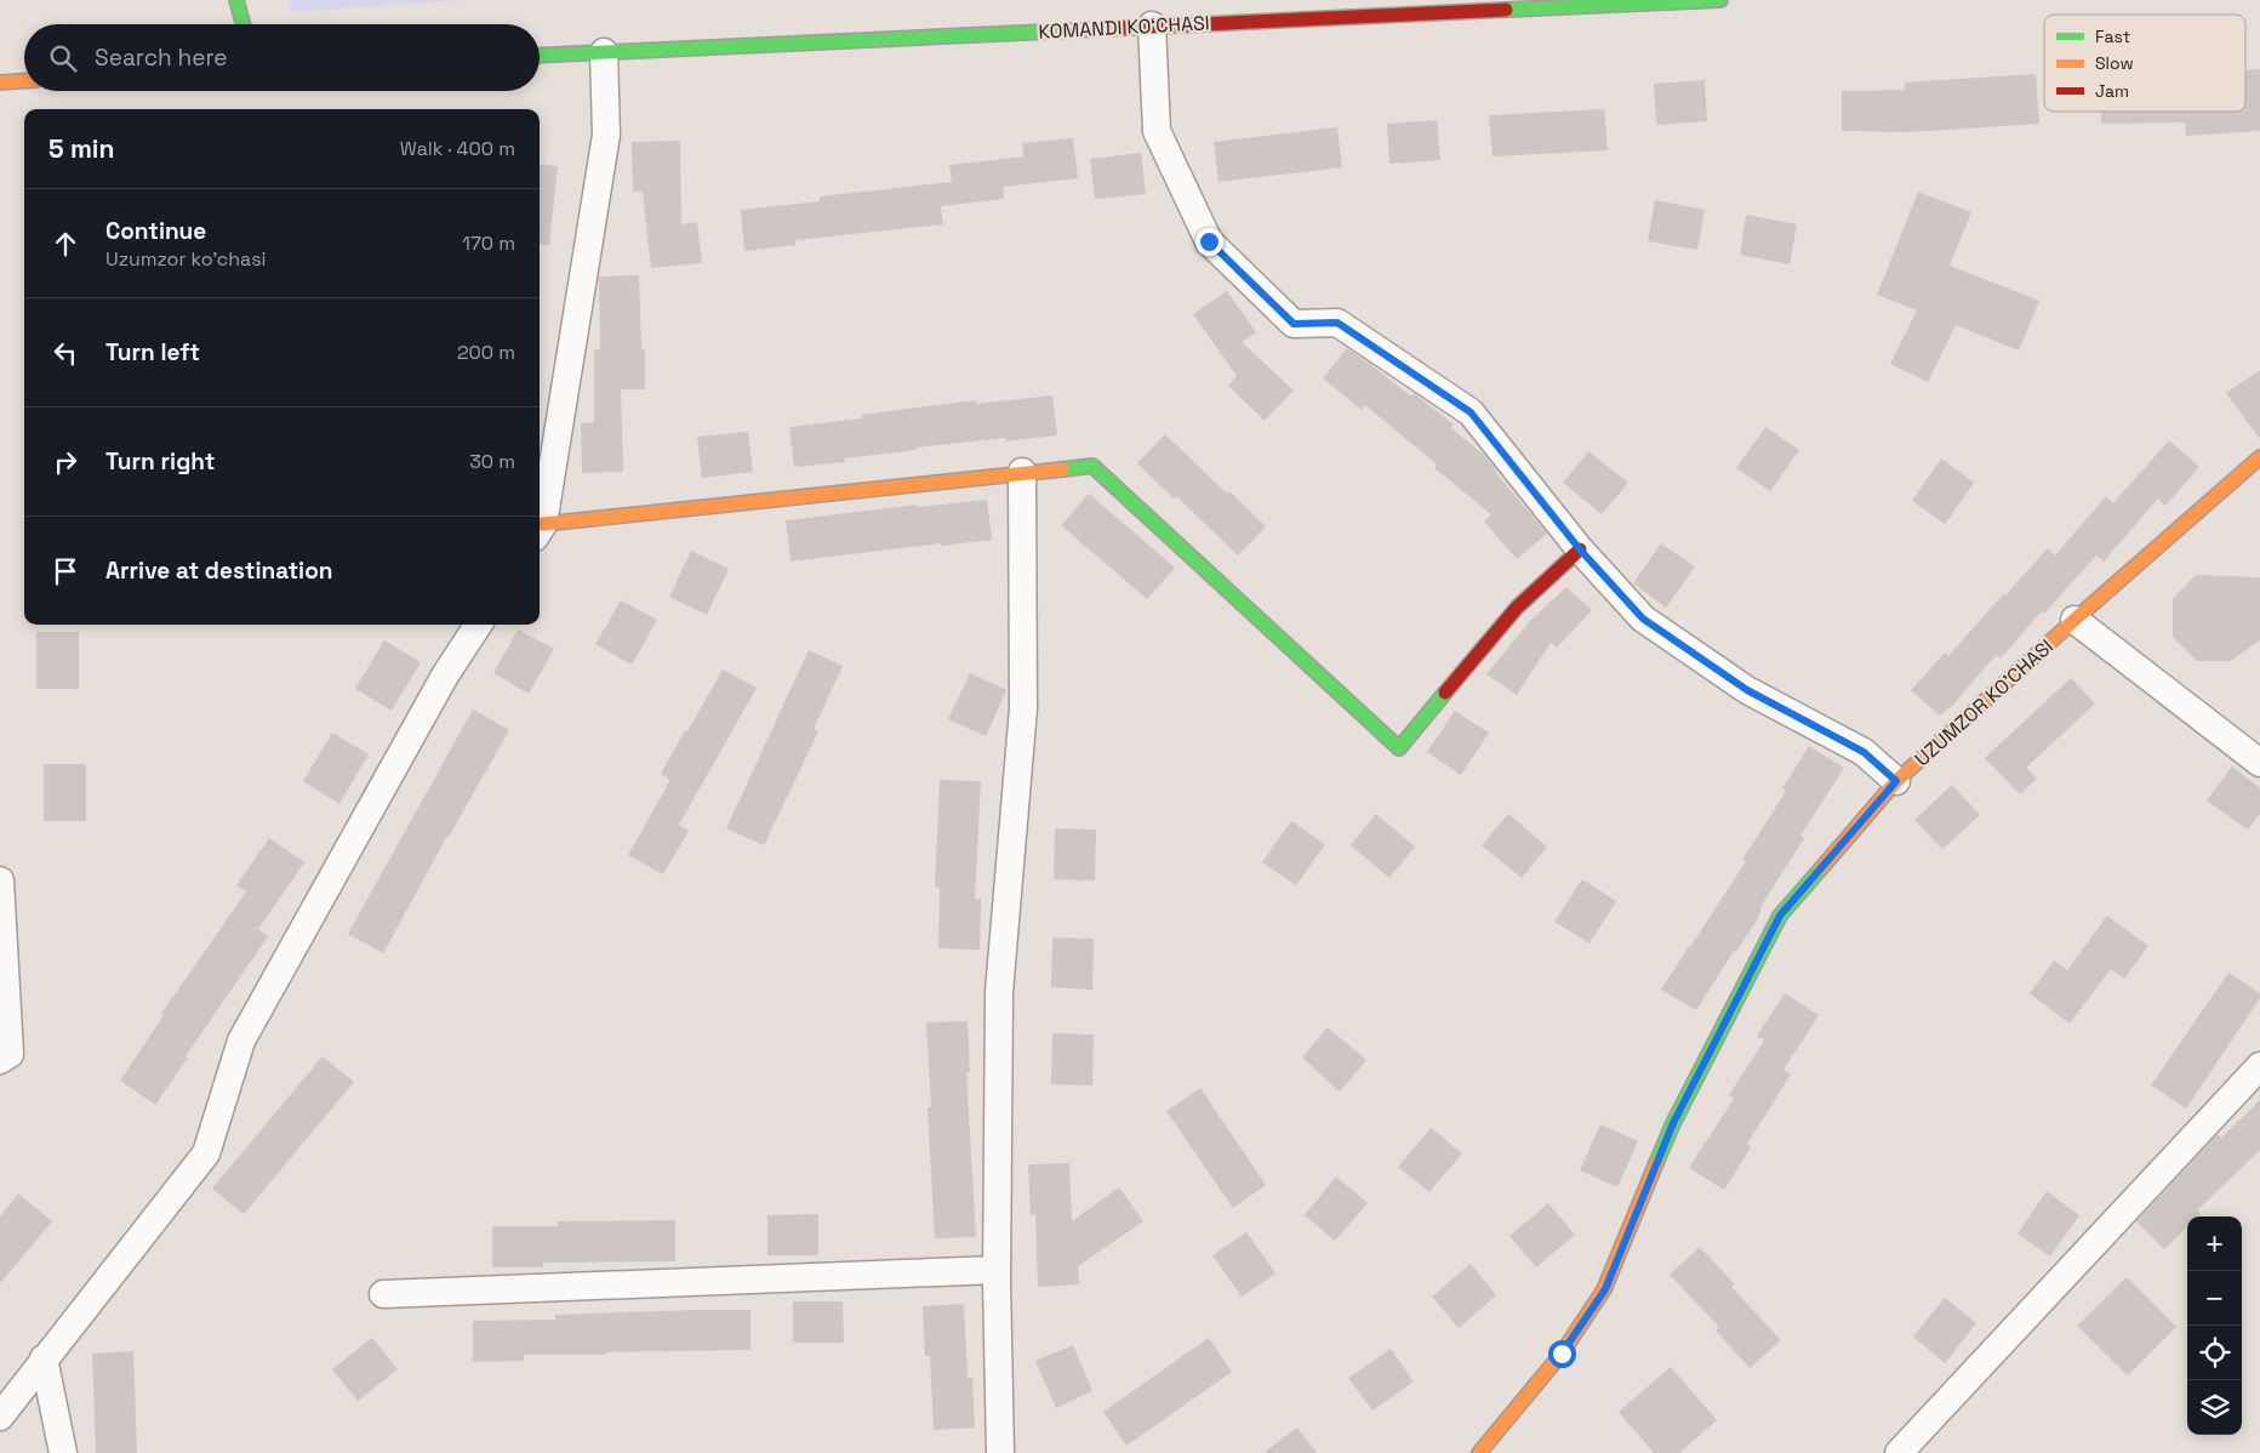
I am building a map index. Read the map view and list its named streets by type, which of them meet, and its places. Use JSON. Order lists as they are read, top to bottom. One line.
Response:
{"streets":{"street":["KOMANDI KO‘CHASI","UZUMZOR KO'CHASI"]},"legend":["Fast","Slow","Jam"],"page":{"search":"Search here","heading":["5 min","Walk · 400 m"],"list":[["Continue","Uzumzor ko'chasi","170 m"],["Turn left","200 m"],["Turn right","30 m"],"Arrive at destination"],"map_buttons":["+","−"]}}
